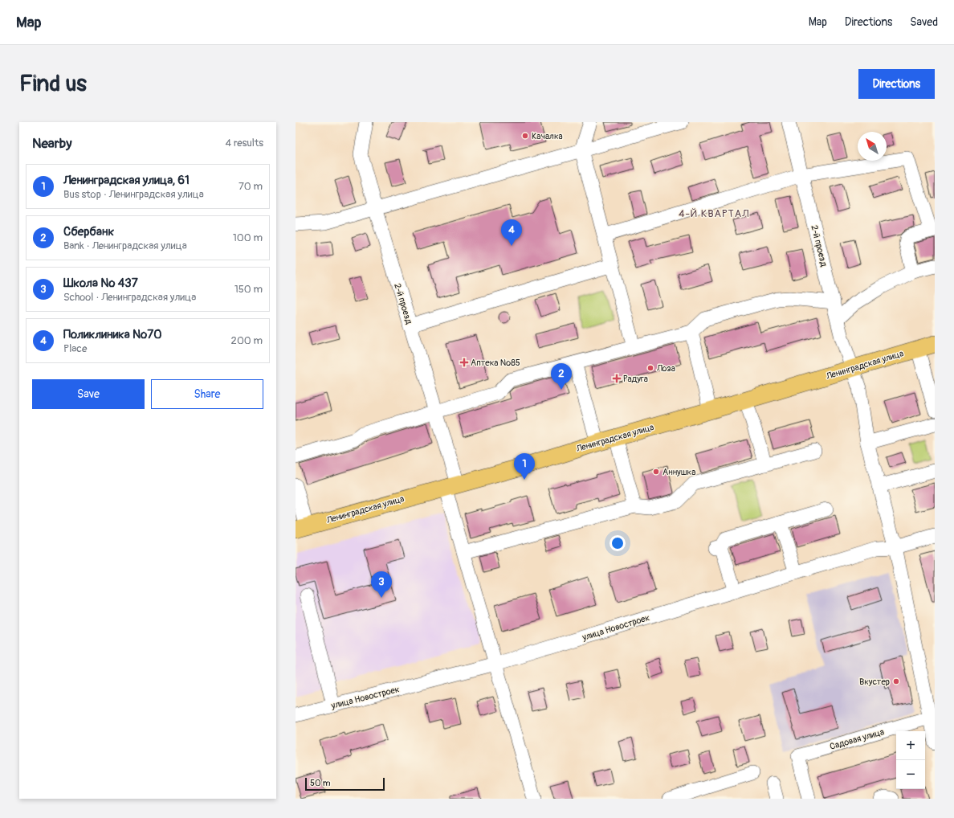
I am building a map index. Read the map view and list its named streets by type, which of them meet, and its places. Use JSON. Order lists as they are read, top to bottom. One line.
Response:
{"streets":{"main road":["Ленинградская улица"],"street":["2-й проезд","улица Новостроек","Садовая улица"]},"crossings":[["2-й проезд","Ленинградская улица"],["2-й проезд","улица Новостроек"],["2-й проезд","Садовая улица"]],"districts":["4-Й КВАРТАЛ"],"places":{"other":["Качалка","Лоза","Аннушка","Вкустер"],"health":["Аптека №85","Радуга"]},"scale_bar":"50 m","north":"top left","page":{"header":"Map","nav":["Map","Directions","Saved"],"buttons":["Directions",["Save","Share"]],"title":"Find us","heading":["Nearby","4 results"],"list":[{"mark":"1","name":"Ленинградская улица, 61","note":"Bus stop · Ленинградская улица","value":"70 m"},{"mark":"2","name":"Сбербанк","note":"Bank · Ленинградская улица","value":"100 m"},{"mark":"3","name":"Школа № 437","note":"School · Ленинградская улица","value":"150 m"},{"mark":"4","name":"Поликлиника №70","note":"Place","value":"200 m"}],"pins":["4","2","1","3"],"map_buttons":["+","−"],"scale":"50 m"}}
